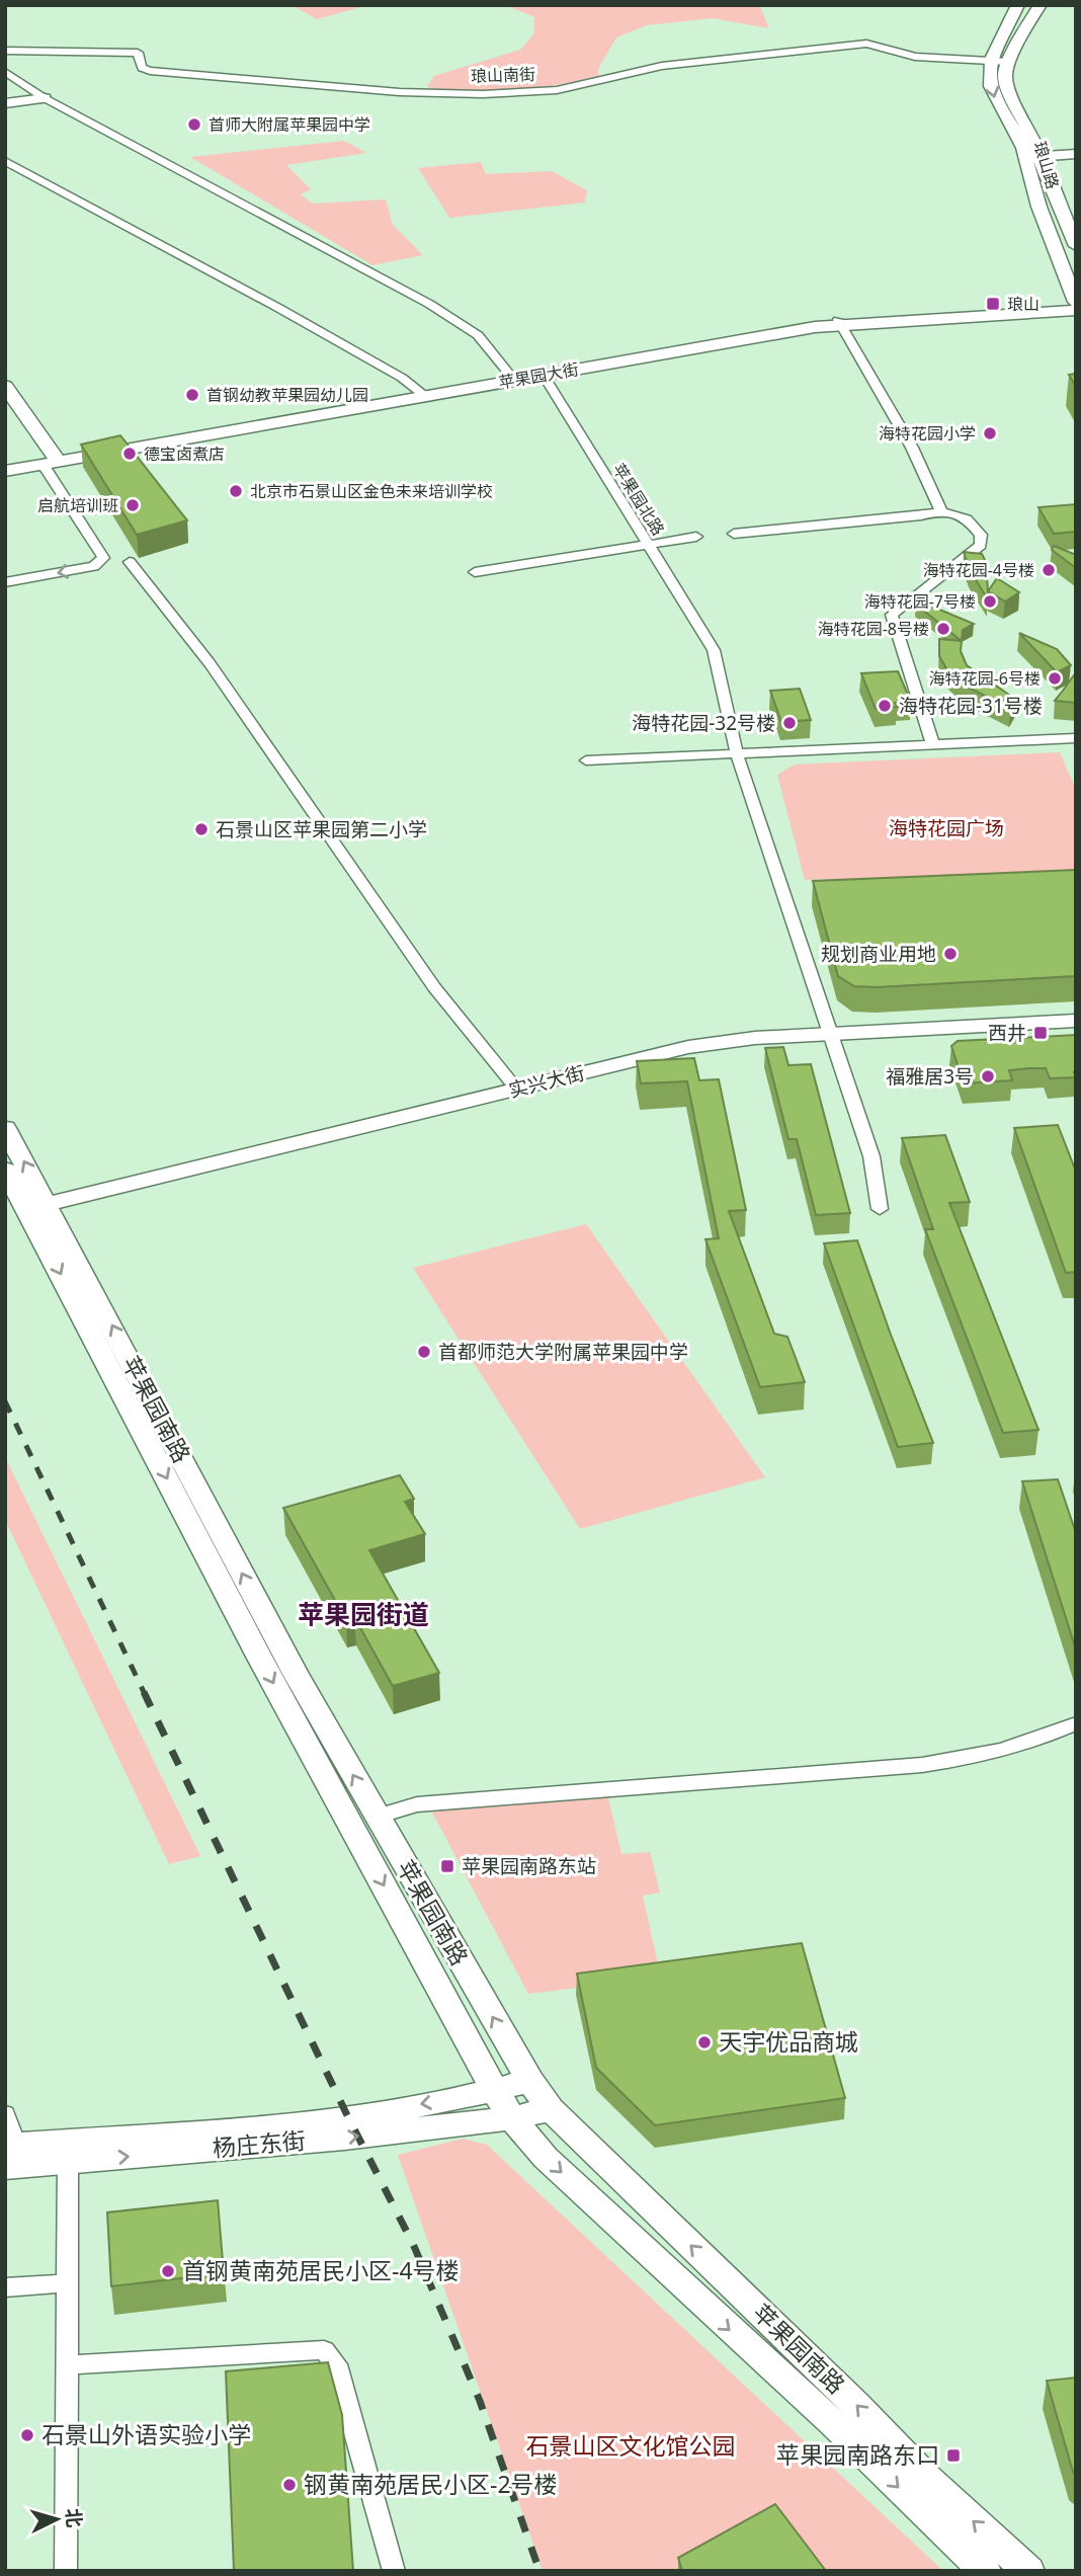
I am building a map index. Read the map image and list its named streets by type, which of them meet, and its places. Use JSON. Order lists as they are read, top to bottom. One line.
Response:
{"streets":{"main road":["琅山路","苹果园大街","实兴大街","苹果园南路","杨庄东街"],"street":["琅山南街","苹果园北路"]},"crossings":[["琅山南街","琅山路"],["琅山路","苹果园大街"],["苹果园大街","苹果园北路"],["苹果园北路","实兴大街"],["实兴大街","苹果园南路"],["苹果园南路","杨庄东街"]],"districts":["苹果园街道"],"parks":["海特花园广场","石景山区文化馆公园"],"places":{"other":["首师大附属苹果园中学","首钢幼教苹果园幼儿园","海特花园小学","德宝卤煮店","北京市石景山区金色未来培训学校","启航培训班","海特花园-4号楼","海特花园-7号楼","海特花园-8号楼","海特花园-6号楼","海特花园-31号楼","海特花园-32号楼","石景山区苹果园第二小学","规划商业用地","福雅居3号","首都师范大学附属苹果园中学","天宇优品商城","首钢黄南苑居民小区-4号楼","石景山外语实验小学","钢黄南苑居民小区-2号楼"],"transit":["琅山","西井","苹果园南路东站","苹果园南路东口"]},"north":"right"}
